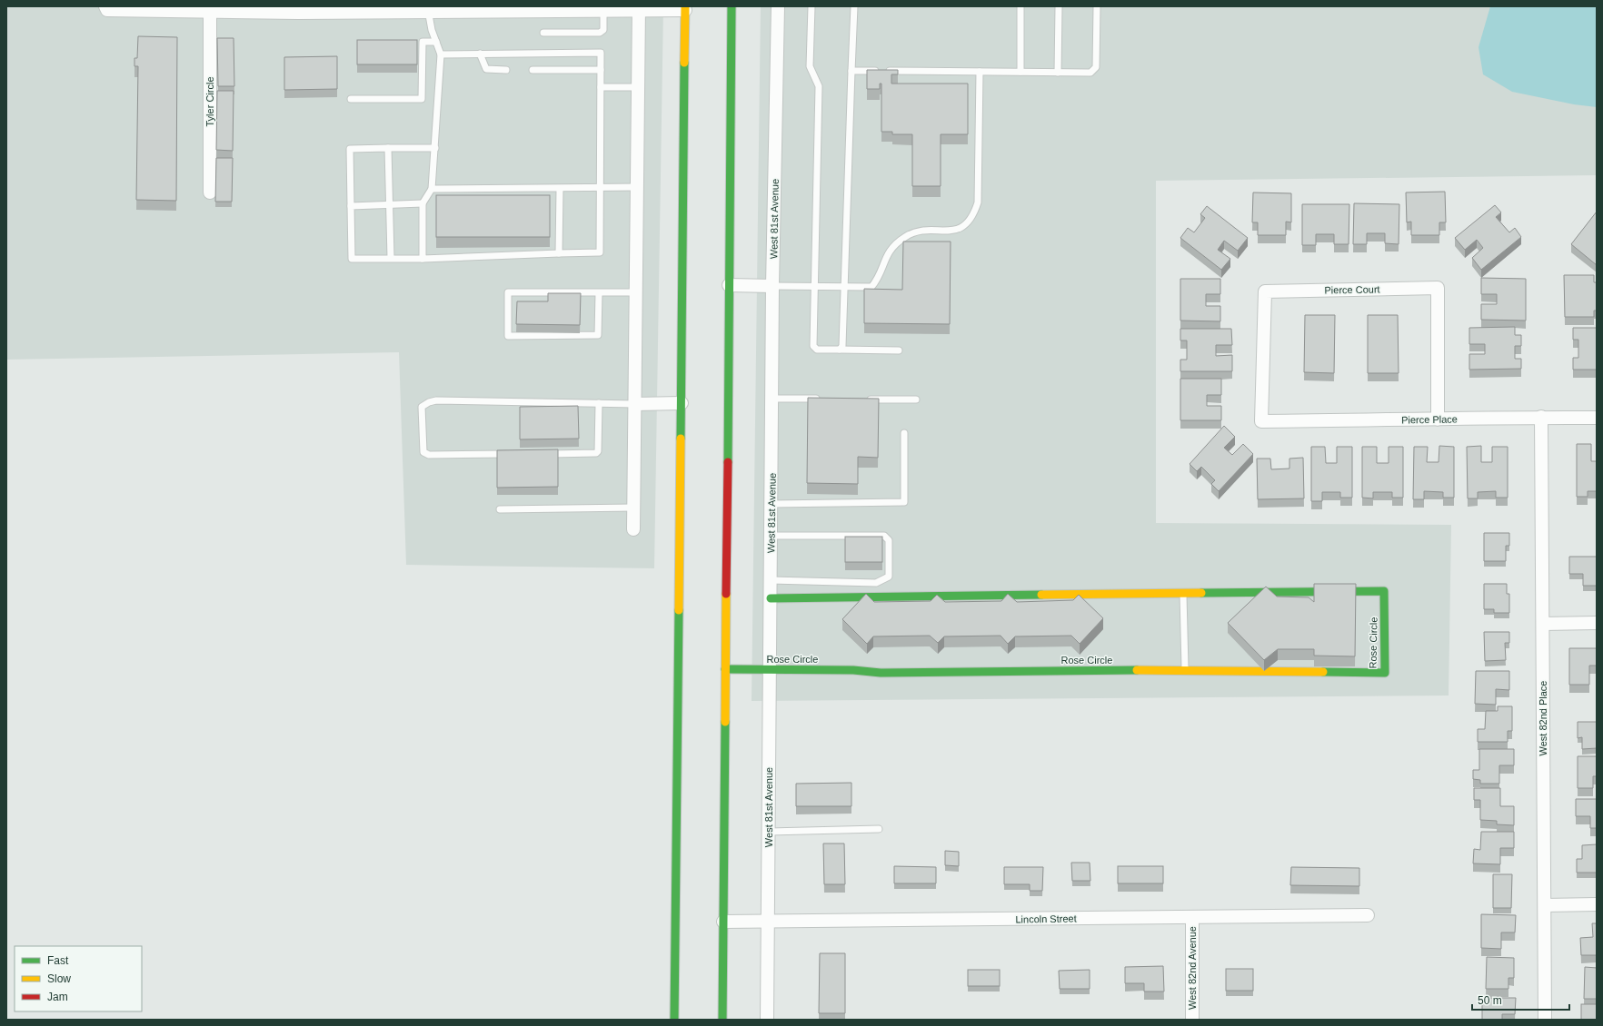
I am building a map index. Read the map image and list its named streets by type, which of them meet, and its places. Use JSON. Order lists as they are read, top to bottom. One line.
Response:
{"streets":{"main road":["Rose Circle"],"street":["Tyler Circle","West 81st Avenue","Pierce Court","Pierce Place","West 82nd Place","Lincoln Street","West 82nd Avenue"]},"crossings":[["West 81st Avenue","Rose Circle"],["West 81st Avenue","Lincoln Street"],["Pierce Court","Pierce Place"],["Pierce Place","West 82nd Place"],["Lincoln Street","West 82nd Avenue"]],"legend":["Fast","Slow","Jam"],"scale_bar":"50 m"}
